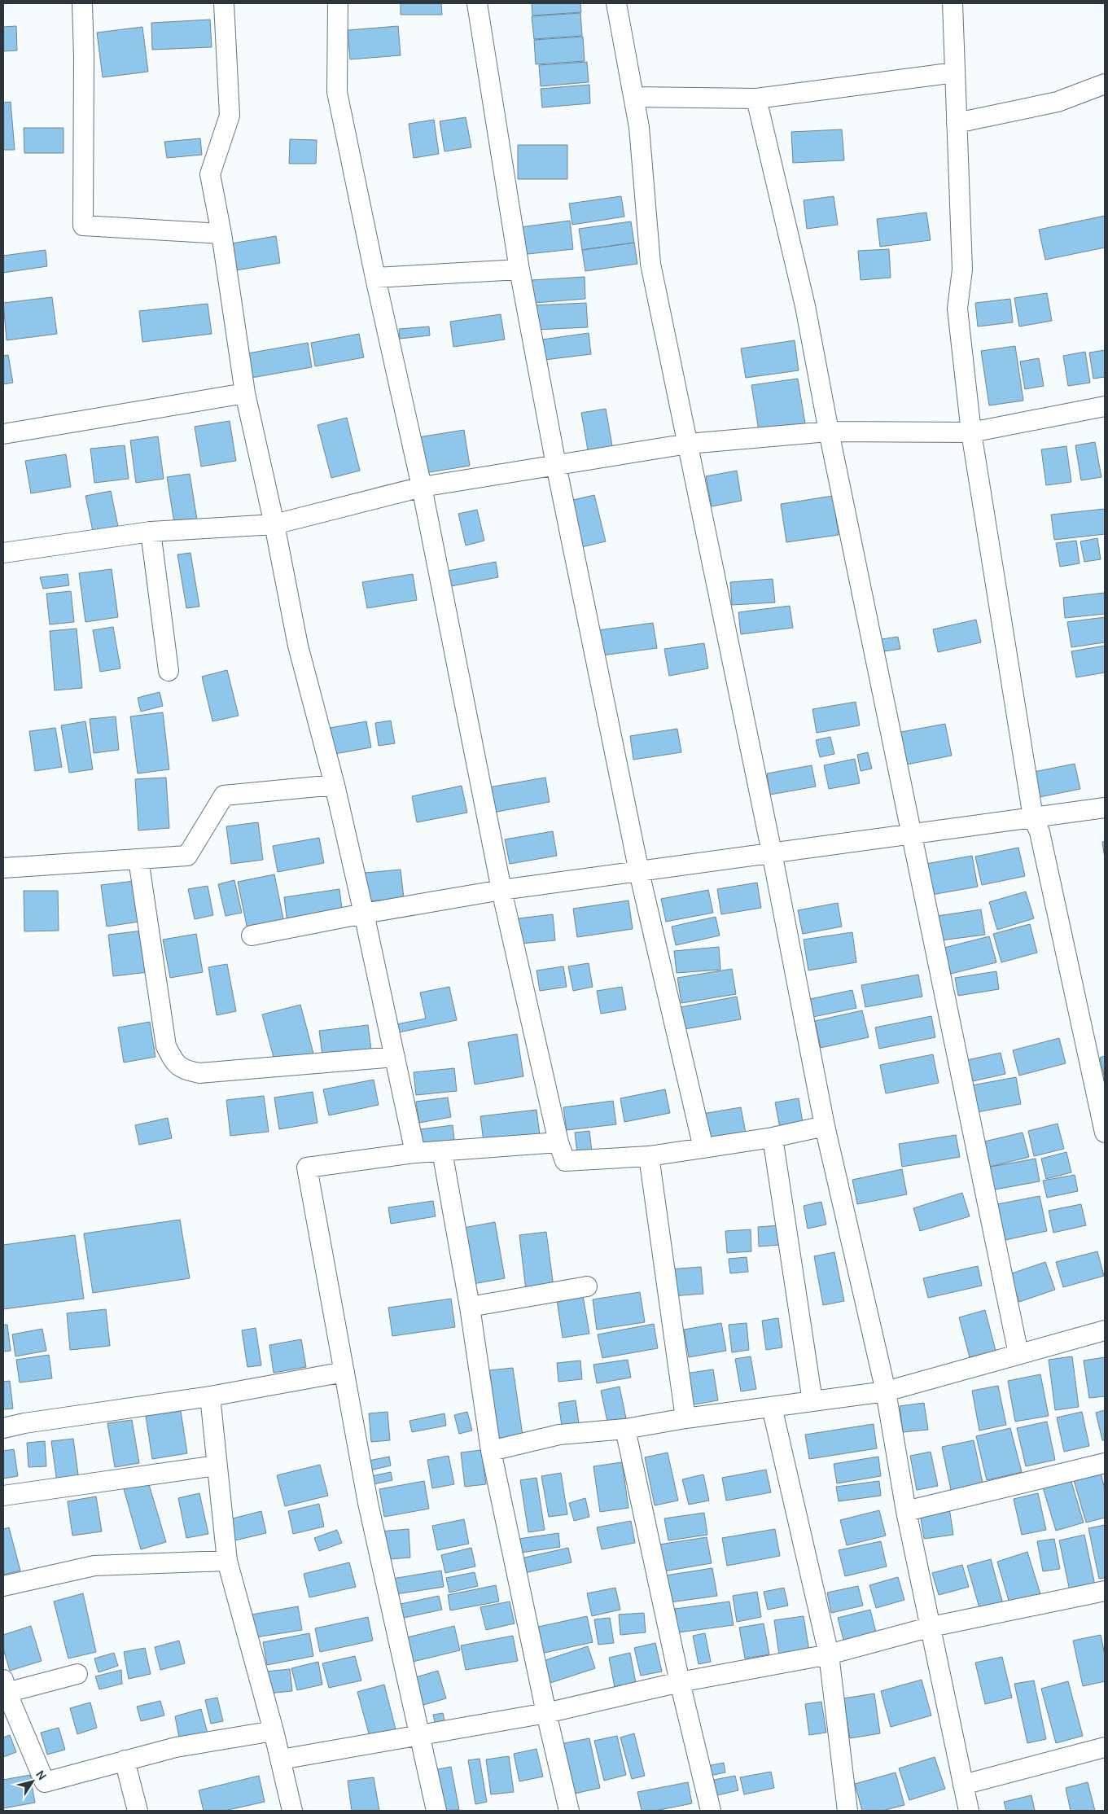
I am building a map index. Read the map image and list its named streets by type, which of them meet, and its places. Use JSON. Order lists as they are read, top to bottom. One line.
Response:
{"north":"top right"}
